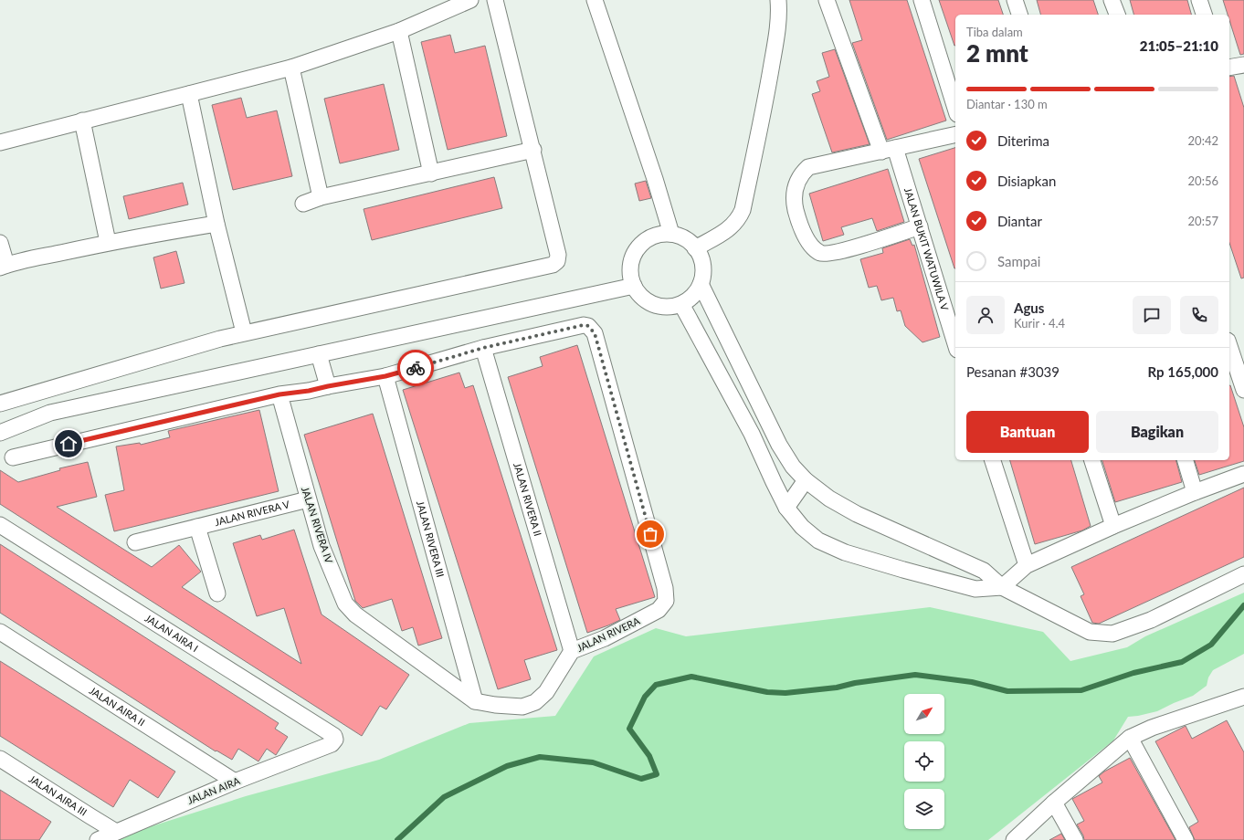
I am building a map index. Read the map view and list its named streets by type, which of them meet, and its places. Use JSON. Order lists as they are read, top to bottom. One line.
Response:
{"streets":{"street":["JALAN BUKIT WATUWILA V","JALAN RIVERA II","JALAN RIVERA V","JALAN RIVERA IV","JALAN RIVERA III","JALAN AIRA I","JALAN RIVERA","JALAN AIRA II","JALAN AIRA","JALAN AIRA III"]},"crossings":[["JALAN RIVERA II","JALAN RIVERA"],["JALAN RIVERA V","JALAN RIVERA IV"],["JALAN RIVERA IV","JALAN RIVERA III"],["JALAN RIVERA IV","JALAN RIVERA"],["JALAN RIVERA III","JALAN RIVERA"],["JALAN AIRA I","JALAN AIRA"],["JALAN AIRA II","JALAN AIRA"],["JALAN AIRA","JALAN AIRA III"]],"north":"top right","page":{"heading":["2 mnt","Tiba dalam","21:05–21:10"],"panel":["Agus","Kurir · 4.4","Pesanan #3039","Rp 165,000"],"bar":"Diantar · 130 m","list":[["Diterima","20:42"],["Disiapkan","20:56"],["Diantar","20:57"],"Sampai"],"buttons":["Bantuan","Bagikan"]}}
